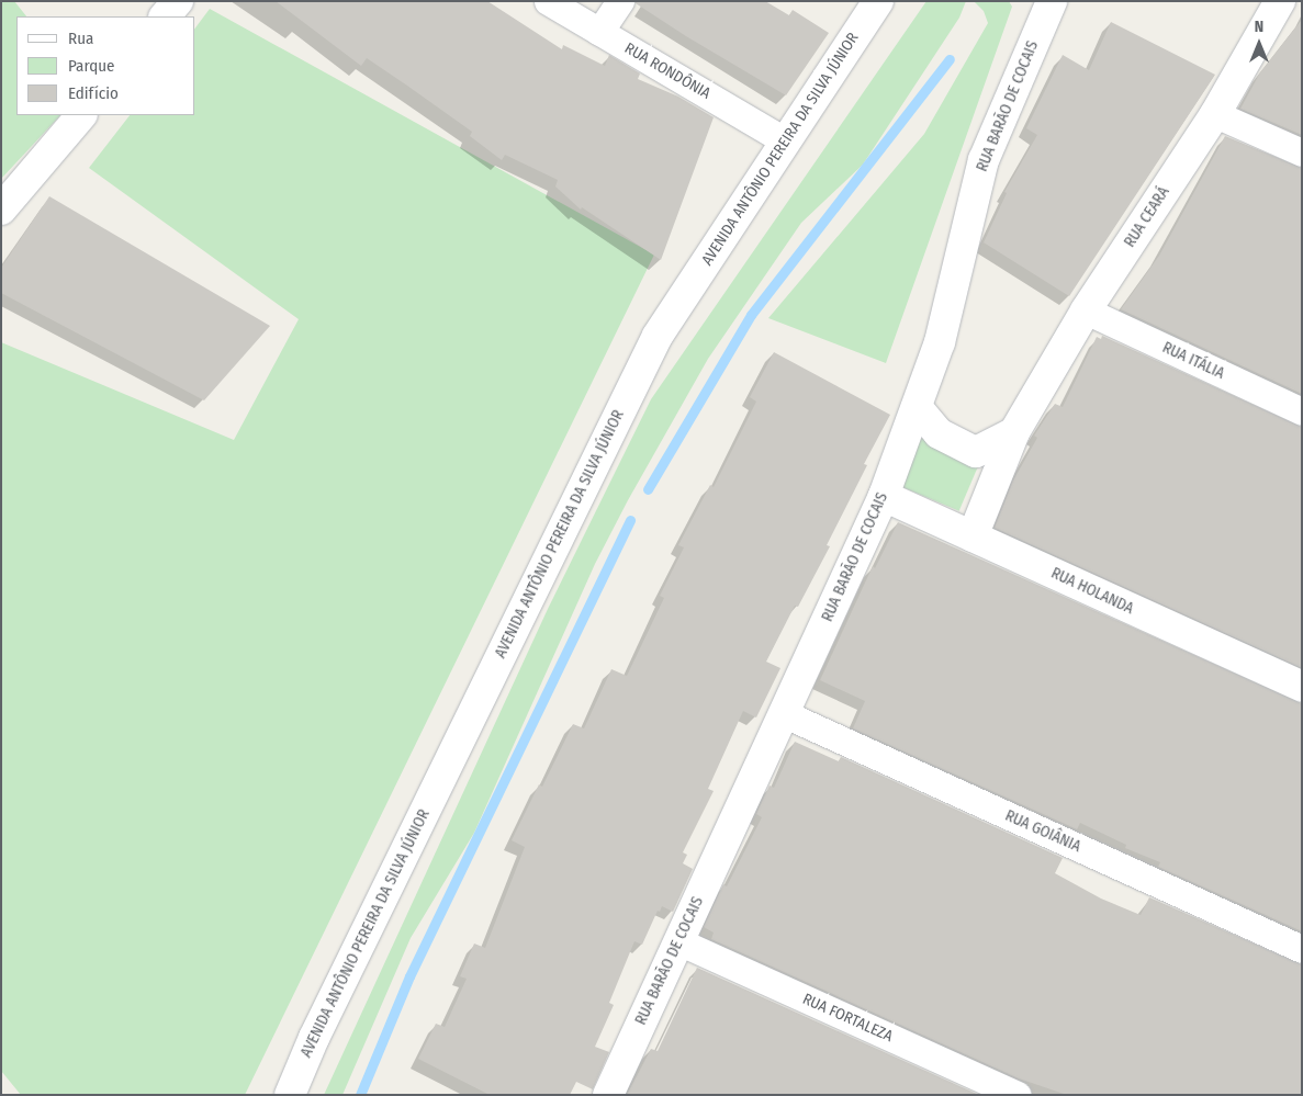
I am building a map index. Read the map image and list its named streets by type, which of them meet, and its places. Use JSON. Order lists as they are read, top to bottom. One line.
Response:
{"streets":{"street":["RUA RONDÔNIA","RUA BARÃO DE COCAIS","AVENIDA ANTÔNIO PEREIRA DA SILVA JÚNIOR","RUA CEARÁ","RUA ITÁLIA","RUA HOLANDA","RUA GOIÂNIA","RUA FORTALEZA"]},"crossings":[["RUA RONDÔNIA","AVENIDA ANTÔNIO PEREIRA DA SILVA JÚNIOR"],["RUA BARÃO DE COCAIS","RUA HOLANDA"],["RUA BARÃO DE COCAIS","RUA GOIÂNIA"],["RUA BARÃO DE COCAIS","RUA FORTALEZA"],["RUA CEARÁ","RUA ITÁLIA"],["RUA CEARÁ","RUA HOLANDA"]],"legend":["Rua","Parque","Edifício"],"north":"top"}
